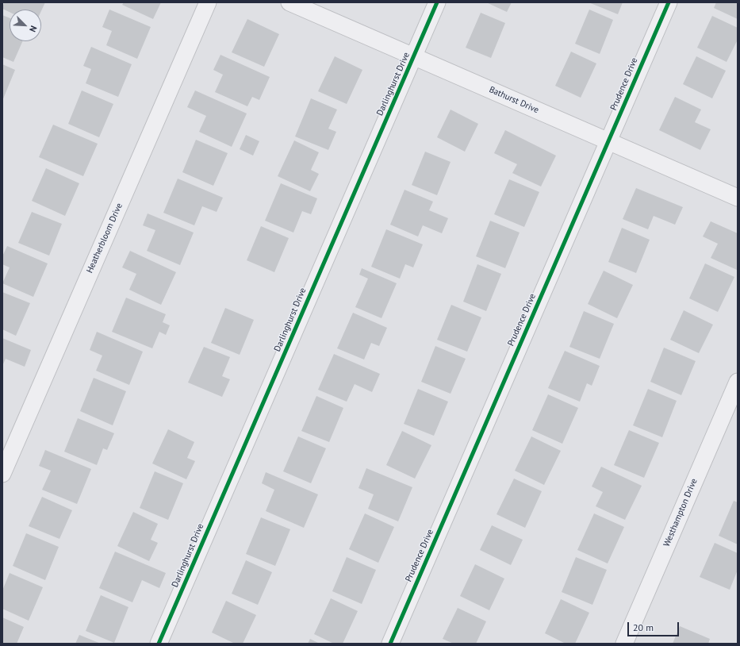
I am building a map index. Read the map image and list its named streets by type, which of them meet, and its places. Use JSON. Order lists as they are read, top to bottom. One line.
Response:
{"streets":{"street":["Darlinghurst Drive","Prudence Drive","Bathurst Drive","Heatherbloom Drive","Westhampton Drive"]},"crossings":[["Darlinghurst Drive","Bathurst Drive"],["Prudence Drive","Bathurst Drive"]],"scale_bar":"20 m","north":"bottom right"}
